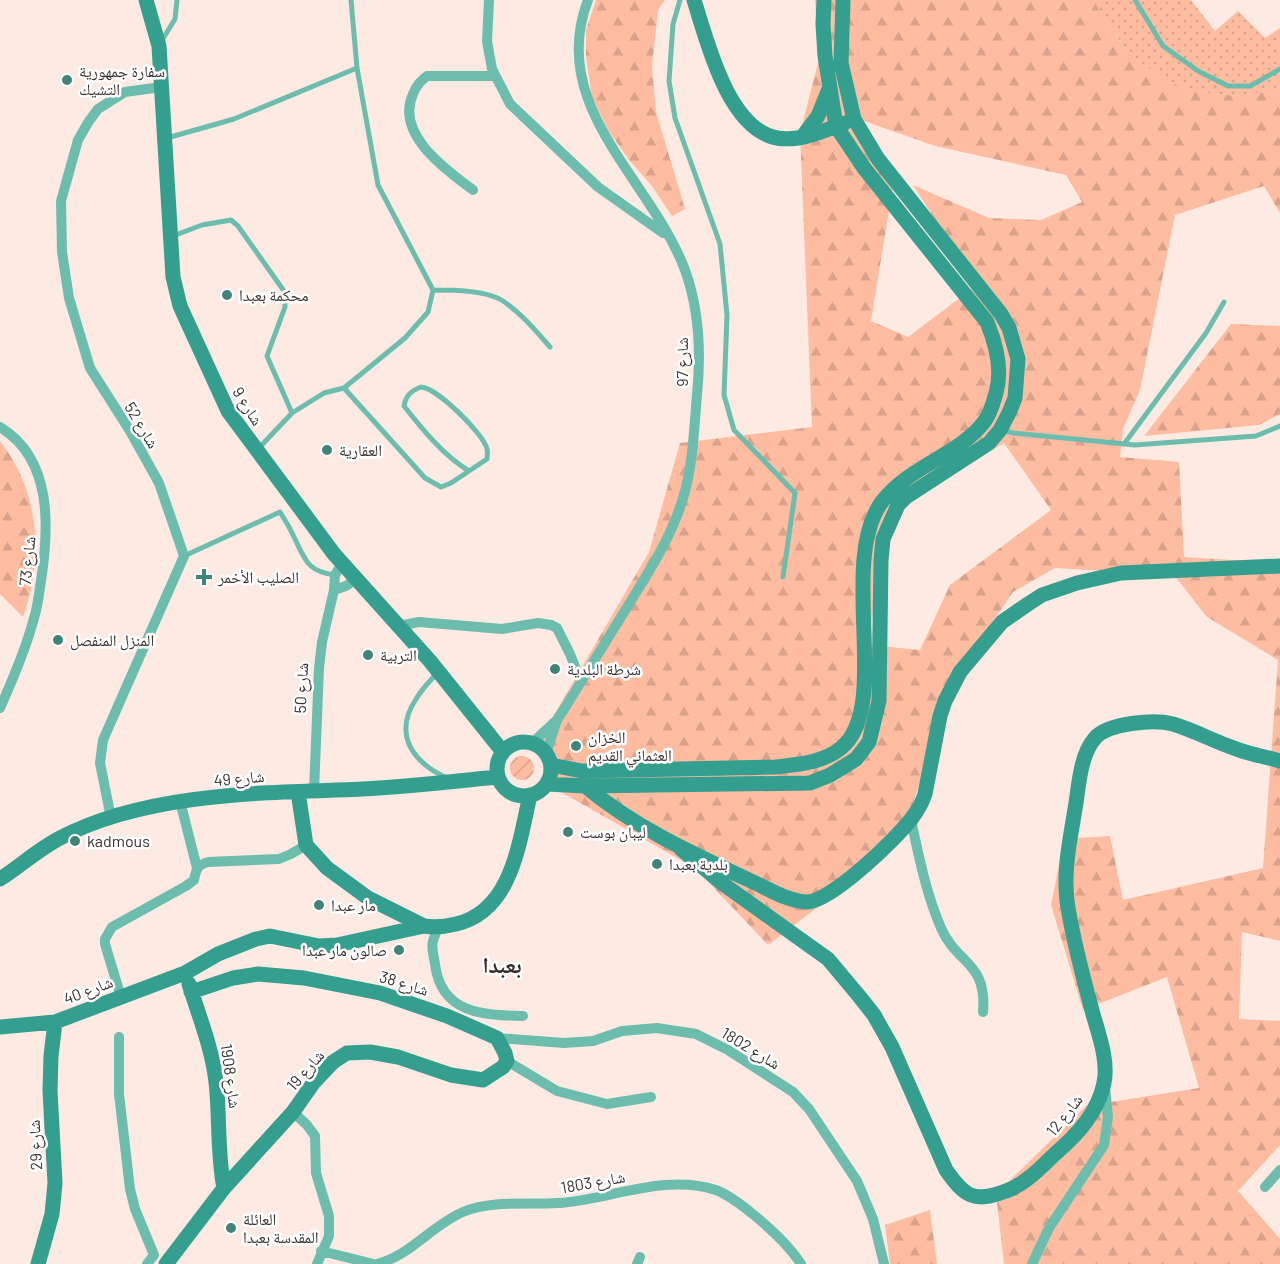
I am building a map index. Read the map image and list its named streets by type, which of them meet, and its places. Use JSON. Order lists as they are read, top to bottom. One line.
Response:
{"streets":{"main road":["شارع 9","شارع 49","شارع 38","شارع 40","شارع 19","شارع 1908","شارع 12","شارع 29"],"street":["شارع 97","شارع 52","شارع 73","شارع 50","شارع 1802","شارع 1803"]},"crossings":[["شارع 97","شارع 9"],["شارع 97","شارع 49"],["شارع 97","شارع 40"],["شارع 9","شارع 52"],["شارع 9","شارع 50"],["شارع 9","شارع 49"],["شارع 9","شارع 40"],["شارع 50","شارع 49"],["شارع 49","شارع 40"],["شارع 38","شارع 1802"],["شارع 38","شارع 1908"],["شارع 40","شارع 1908"],["شارع 40","شارع 29"],["شارع 19","شارع 1908"]],"districts":["بعبدا"],"places":{"other":["سفارة جمهورية التشيك","محكمة بعبدا","العقارية","المنزل المنفصل","التربية","شرطة البلدية","الخزان العثماني القديم","ليبان بوست","kadmous","بلدية بعبدا","مار عبدا","صالون مار عبدا","العائلة المقدسة بعبدا"],"health":["الصليب الأخمر"]}}
